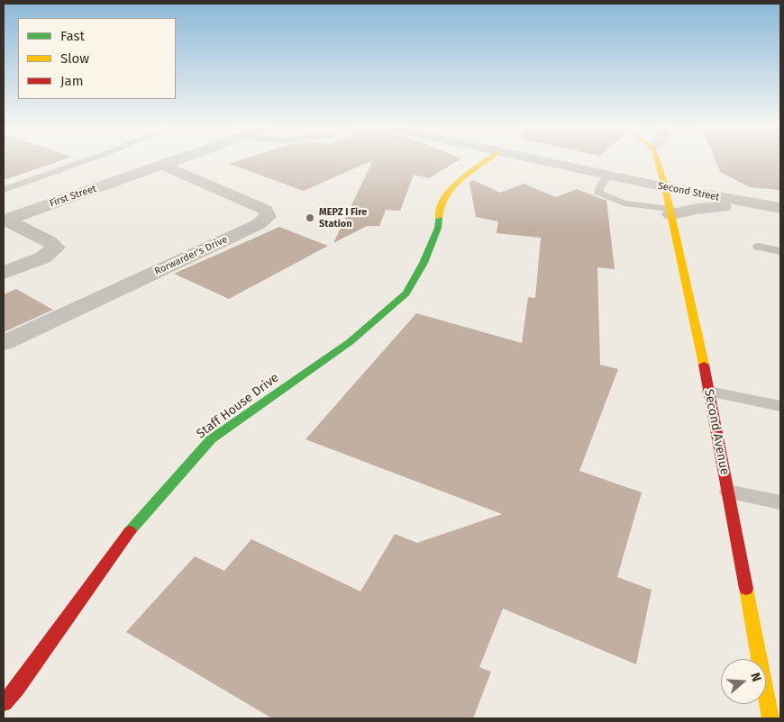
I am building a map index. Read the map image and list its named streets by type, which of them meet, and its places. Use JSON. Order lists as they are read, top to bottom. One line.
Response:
{"streets":{"street":["Second Street","First Street","Rorwarder's Drive","Staff House Drive","Second Avenue"]},"crossings":[["Second Street","Second Avenue"],["First Street","Rorwarder's Drive"]],"places":["MEPZ I Fire Station"],"legend":["Fast","Slow","Jam"],"north":"right"}
